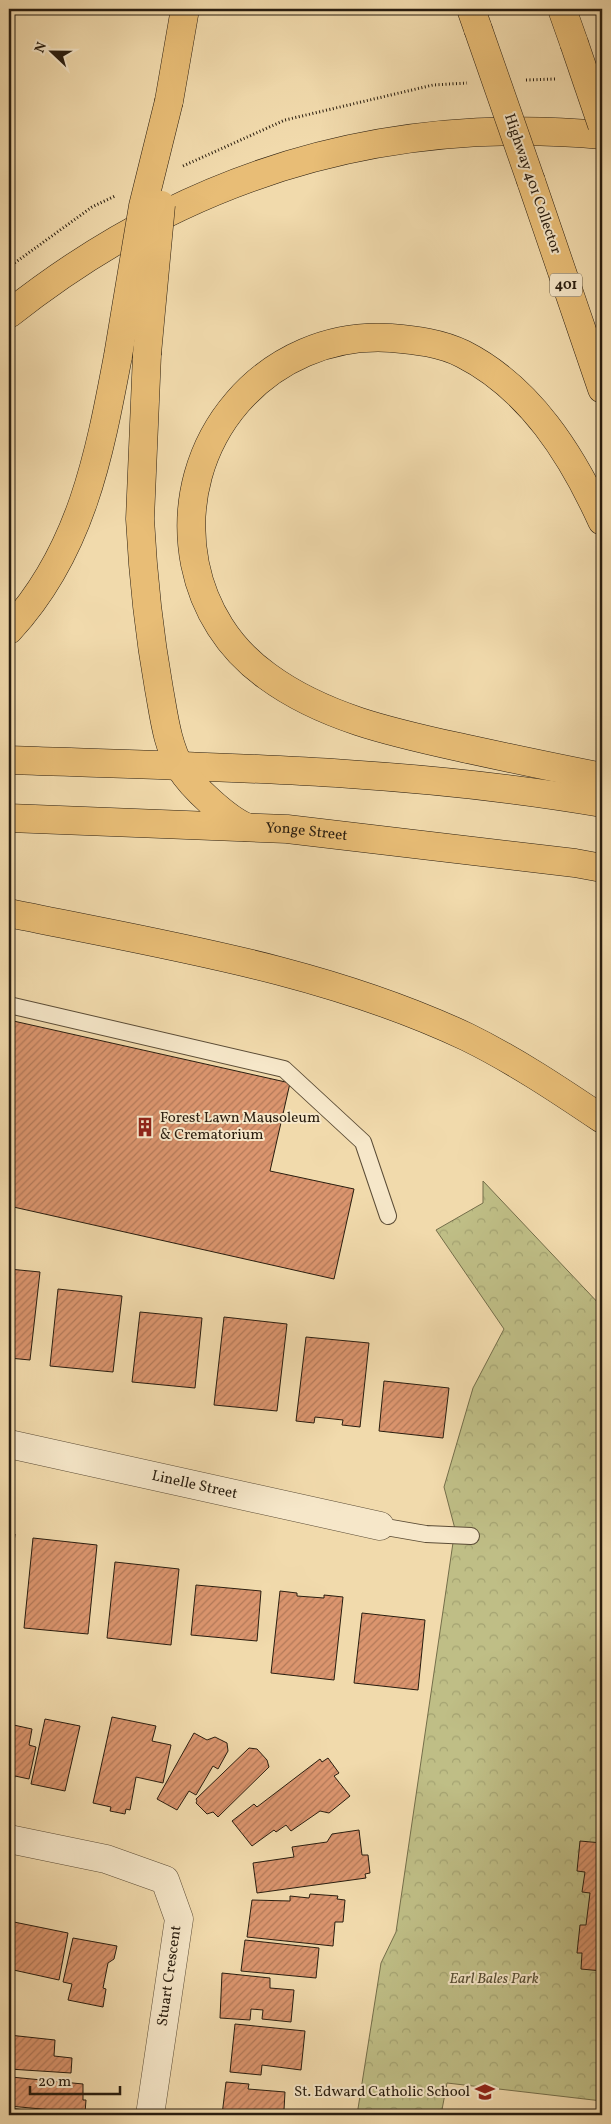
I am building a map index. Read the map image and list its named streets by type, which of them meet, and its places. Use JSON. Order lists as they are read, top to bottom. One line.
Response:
{"streets":{"main road":["Highway 401 Collector","401","Yonge Street"],"street":["Linelle Street","Stuart Crescent"]},"parks":["Earl Bales Park"],"places":{"building":["Forest Lawn Mausoleum & Crematorium"],"school or university":["St. Edward Catholic School"]},"scale_bar":"20 m","north":"left"}
